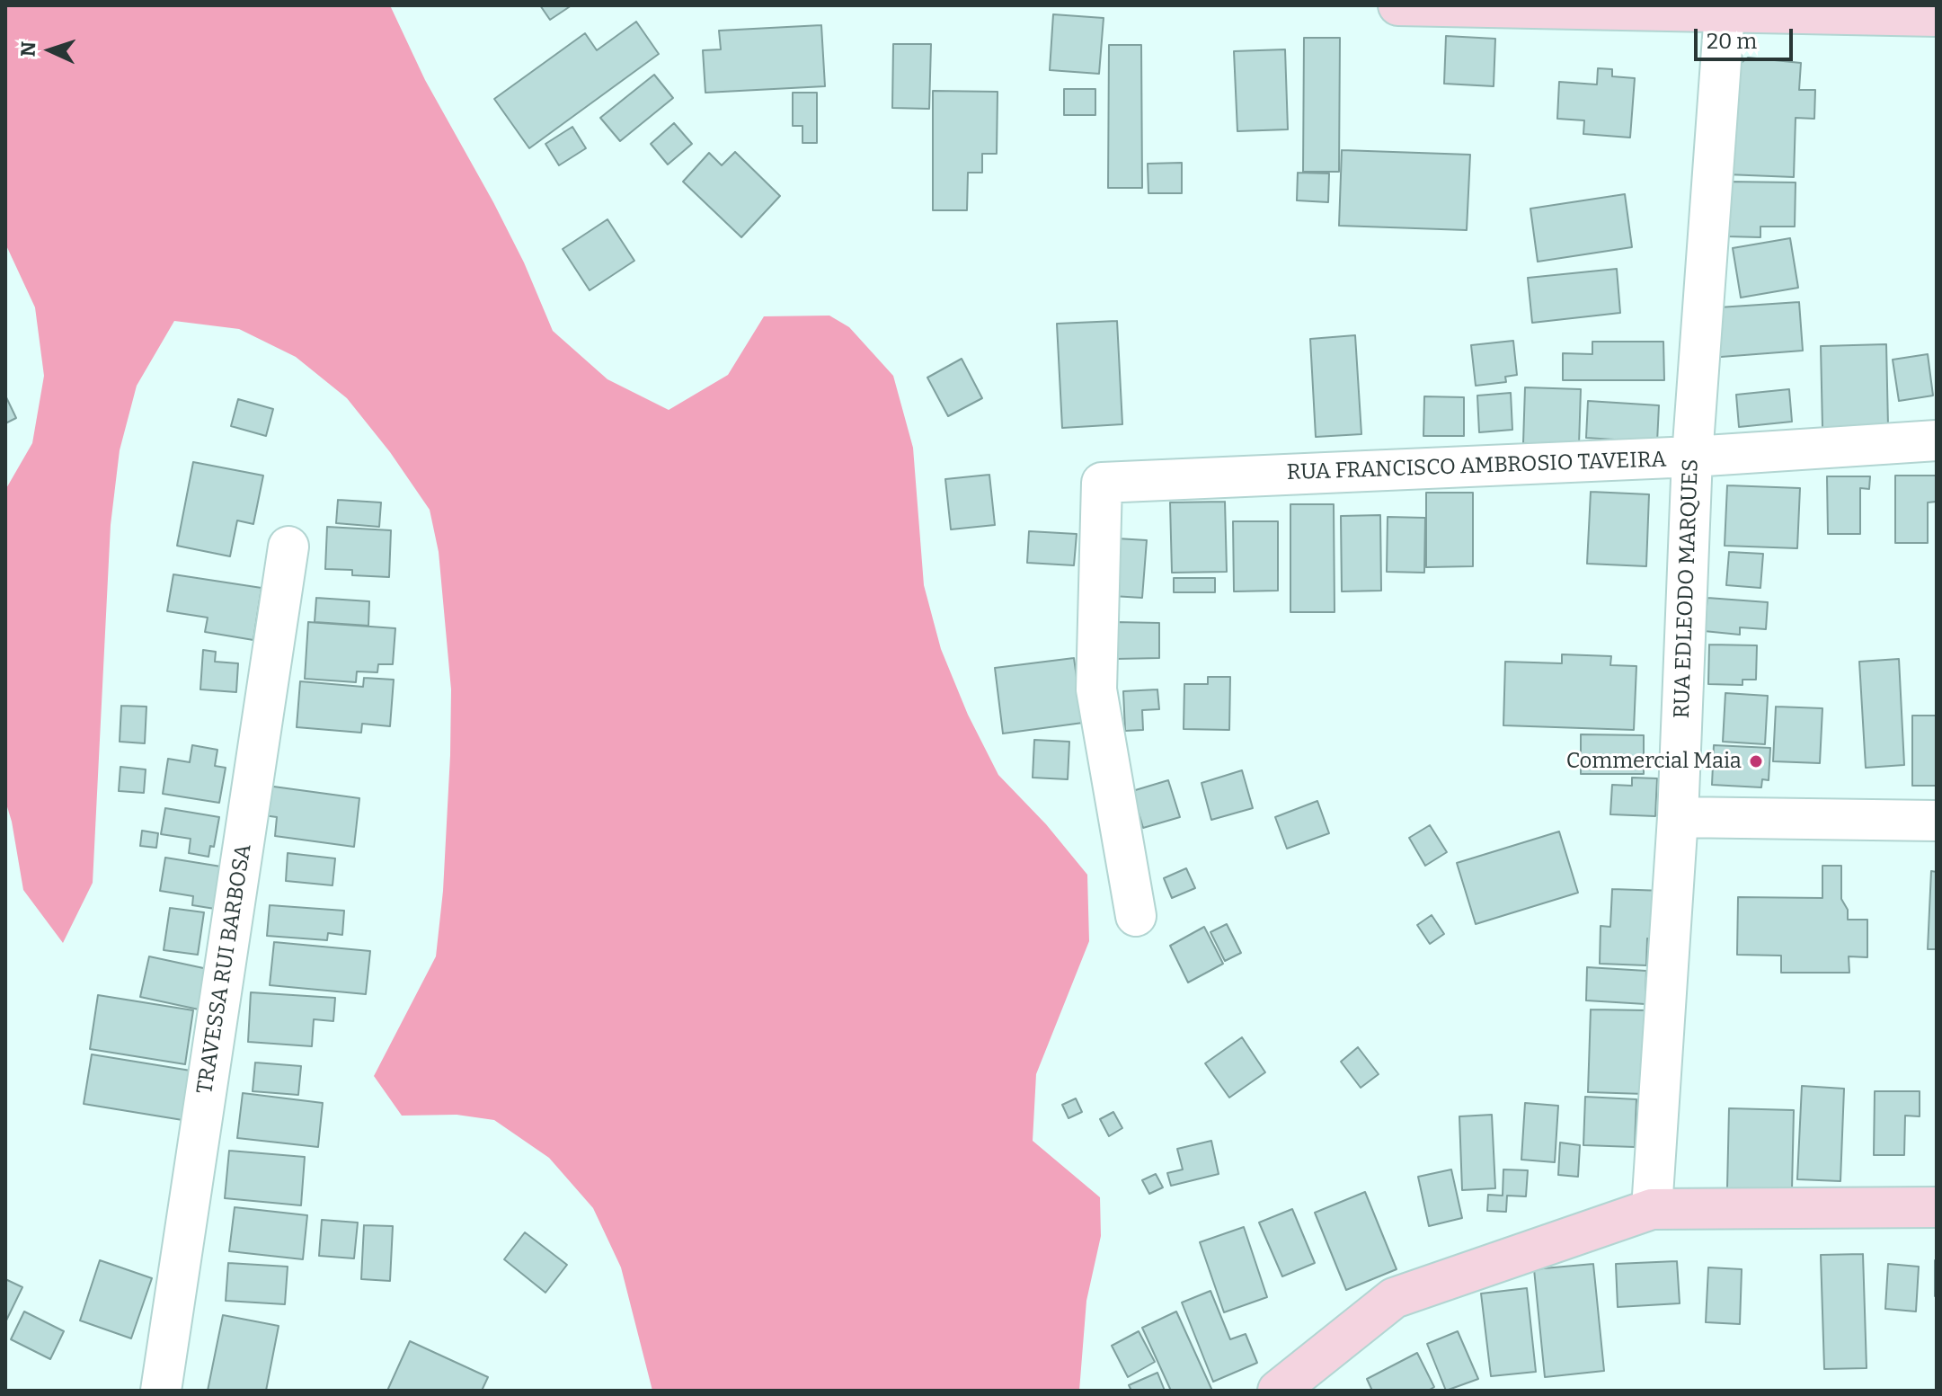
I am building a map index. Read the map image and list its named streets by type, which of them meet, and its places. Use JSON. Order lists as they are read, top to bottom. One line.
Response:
{"streets":{"street":["RUA FRANCISCO AMBROSIO TAVEIRA","RUA EDLEODO MARQUES","TRAVESSA RUI BARBOSA"]},"crossings":[["RUA FRANCISCO AMBROSIO TAVEIRA","RUA EDLEODO MARQUES"]],"places":["Commercial Maia"],"scale_bar":"20 m","north":"left"}
